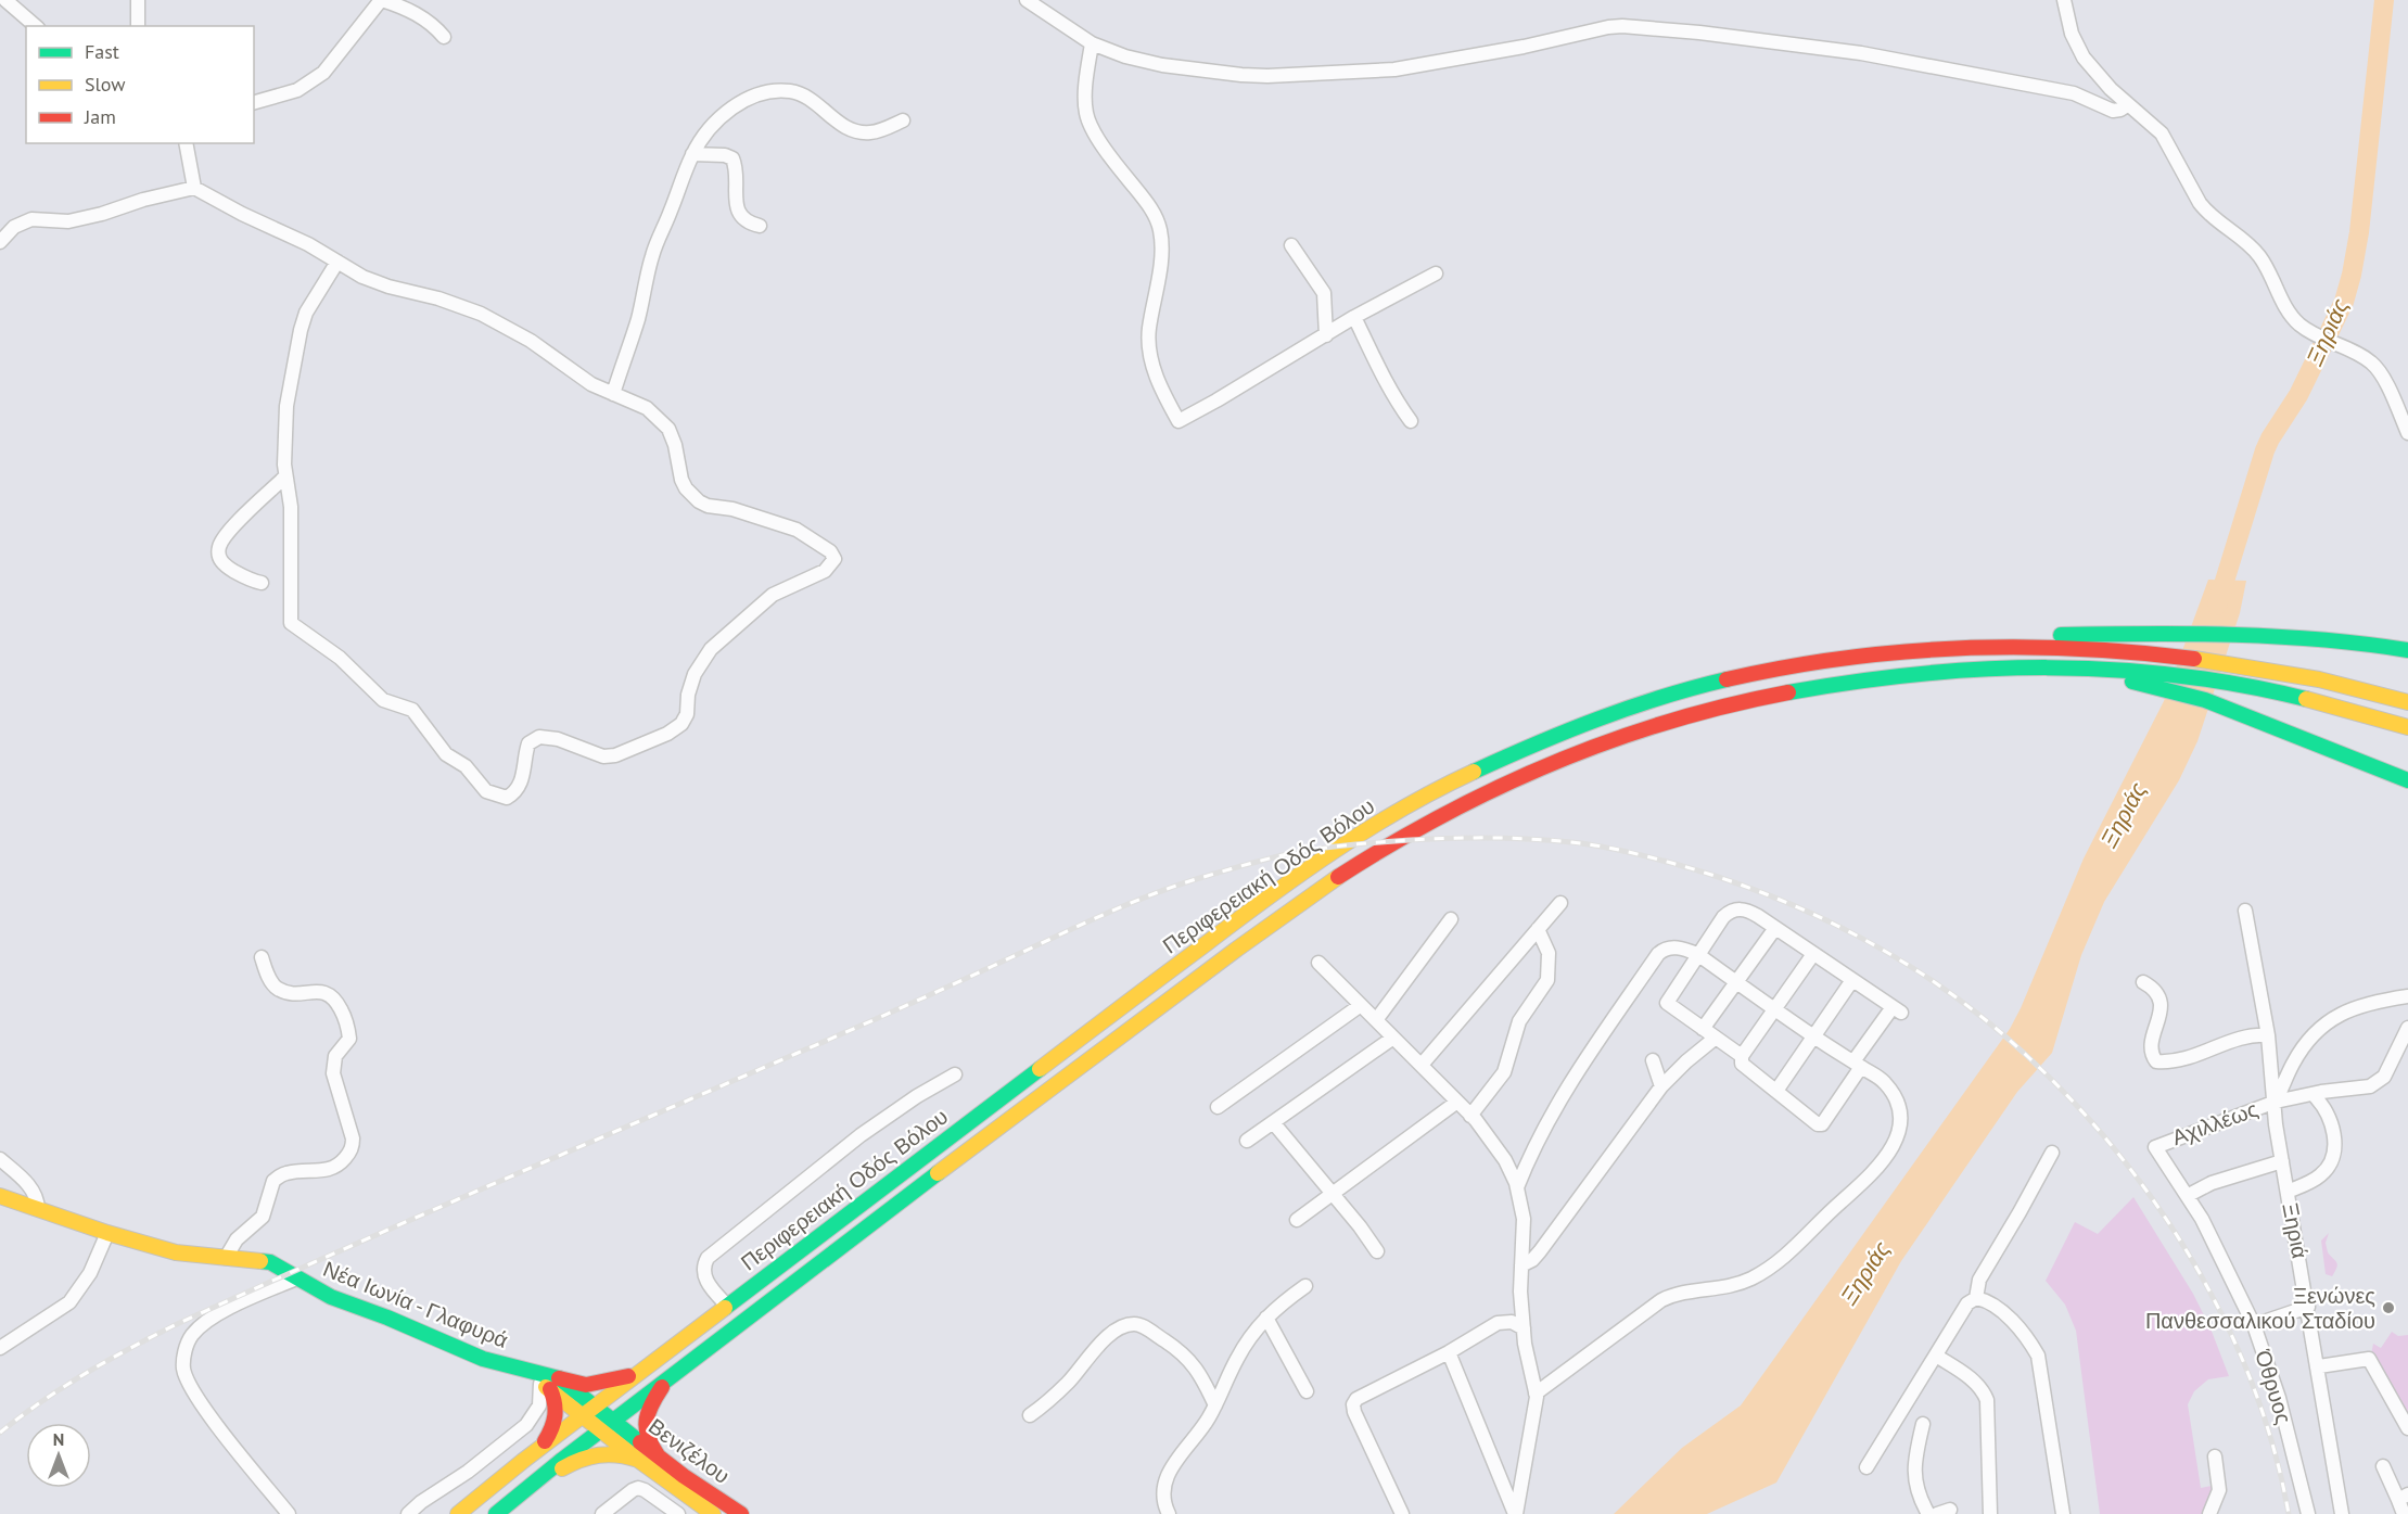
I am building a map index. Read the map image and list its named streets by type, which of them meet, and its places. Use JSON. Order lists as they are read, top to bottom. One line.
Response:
{"streets":{"main road":["Περιφερειακή Οδός Βόλου","Νέα Ιωνία - Γλαφυρά","Βενιζέλου"],"street":["Αχιλλέως","Ξηριά","Όθρυος"]},"crossings":[["Περιφερειακή Οδός Βόλου","Νέα Ιωνία - Γλαφυρά"],["Περιφερειακή Οδός Βόλου","Βενιζέλου"],["Αχιλλέως","Ξηριά"],["Αχιλλέως","Όθρυος"],["Νέα Ιωνία - Γλαφυρά","Βενιζέλου"]],"water":["Ξηριάς"],"places":["Ξενώνες Πανθεσσαλικού Σταδίου"],"legend":["Fast","Slow","Jam"],"north":"top"}
